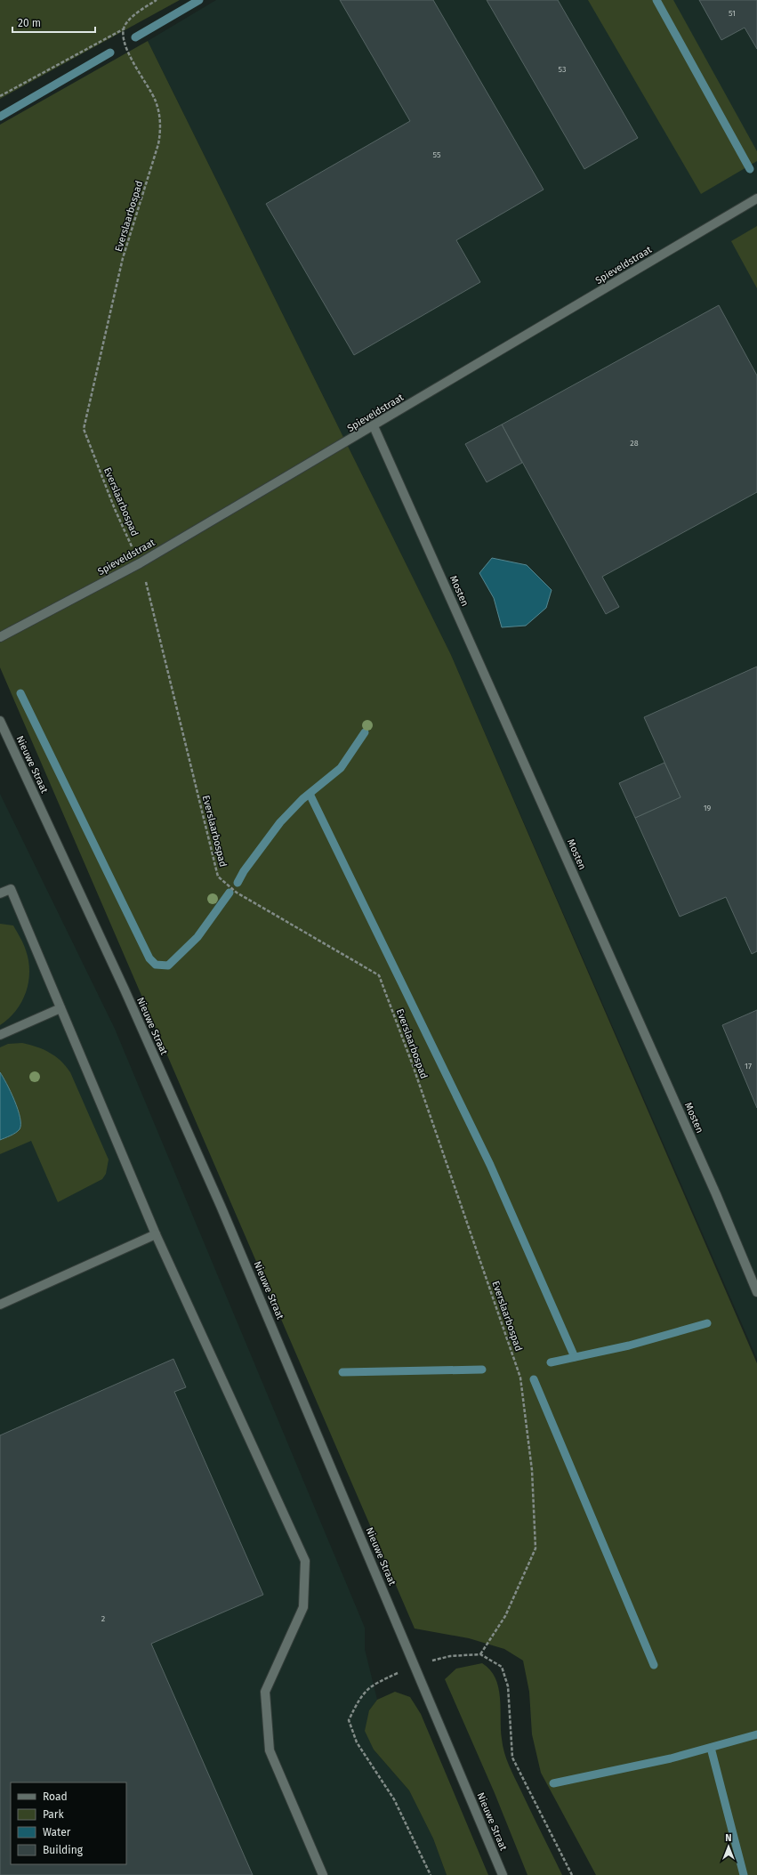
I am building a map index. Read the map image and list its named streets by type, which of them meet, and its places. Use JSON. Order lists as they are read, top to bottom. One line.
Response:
{"streets":{"street":["Spieveldstraat","Mosten","Nieuwe Straat"],"path":["Everslaarbospad"]},"crossings":[["Everslaarbospad","Spieveldstraat"],["Spieveldstraat","Mosten"]],"house_numbers":["51","53","55","28","19","17","2"],"legend":["Road","Park","Water","Building"],"scale_bar":"20 m","north":"top"}
